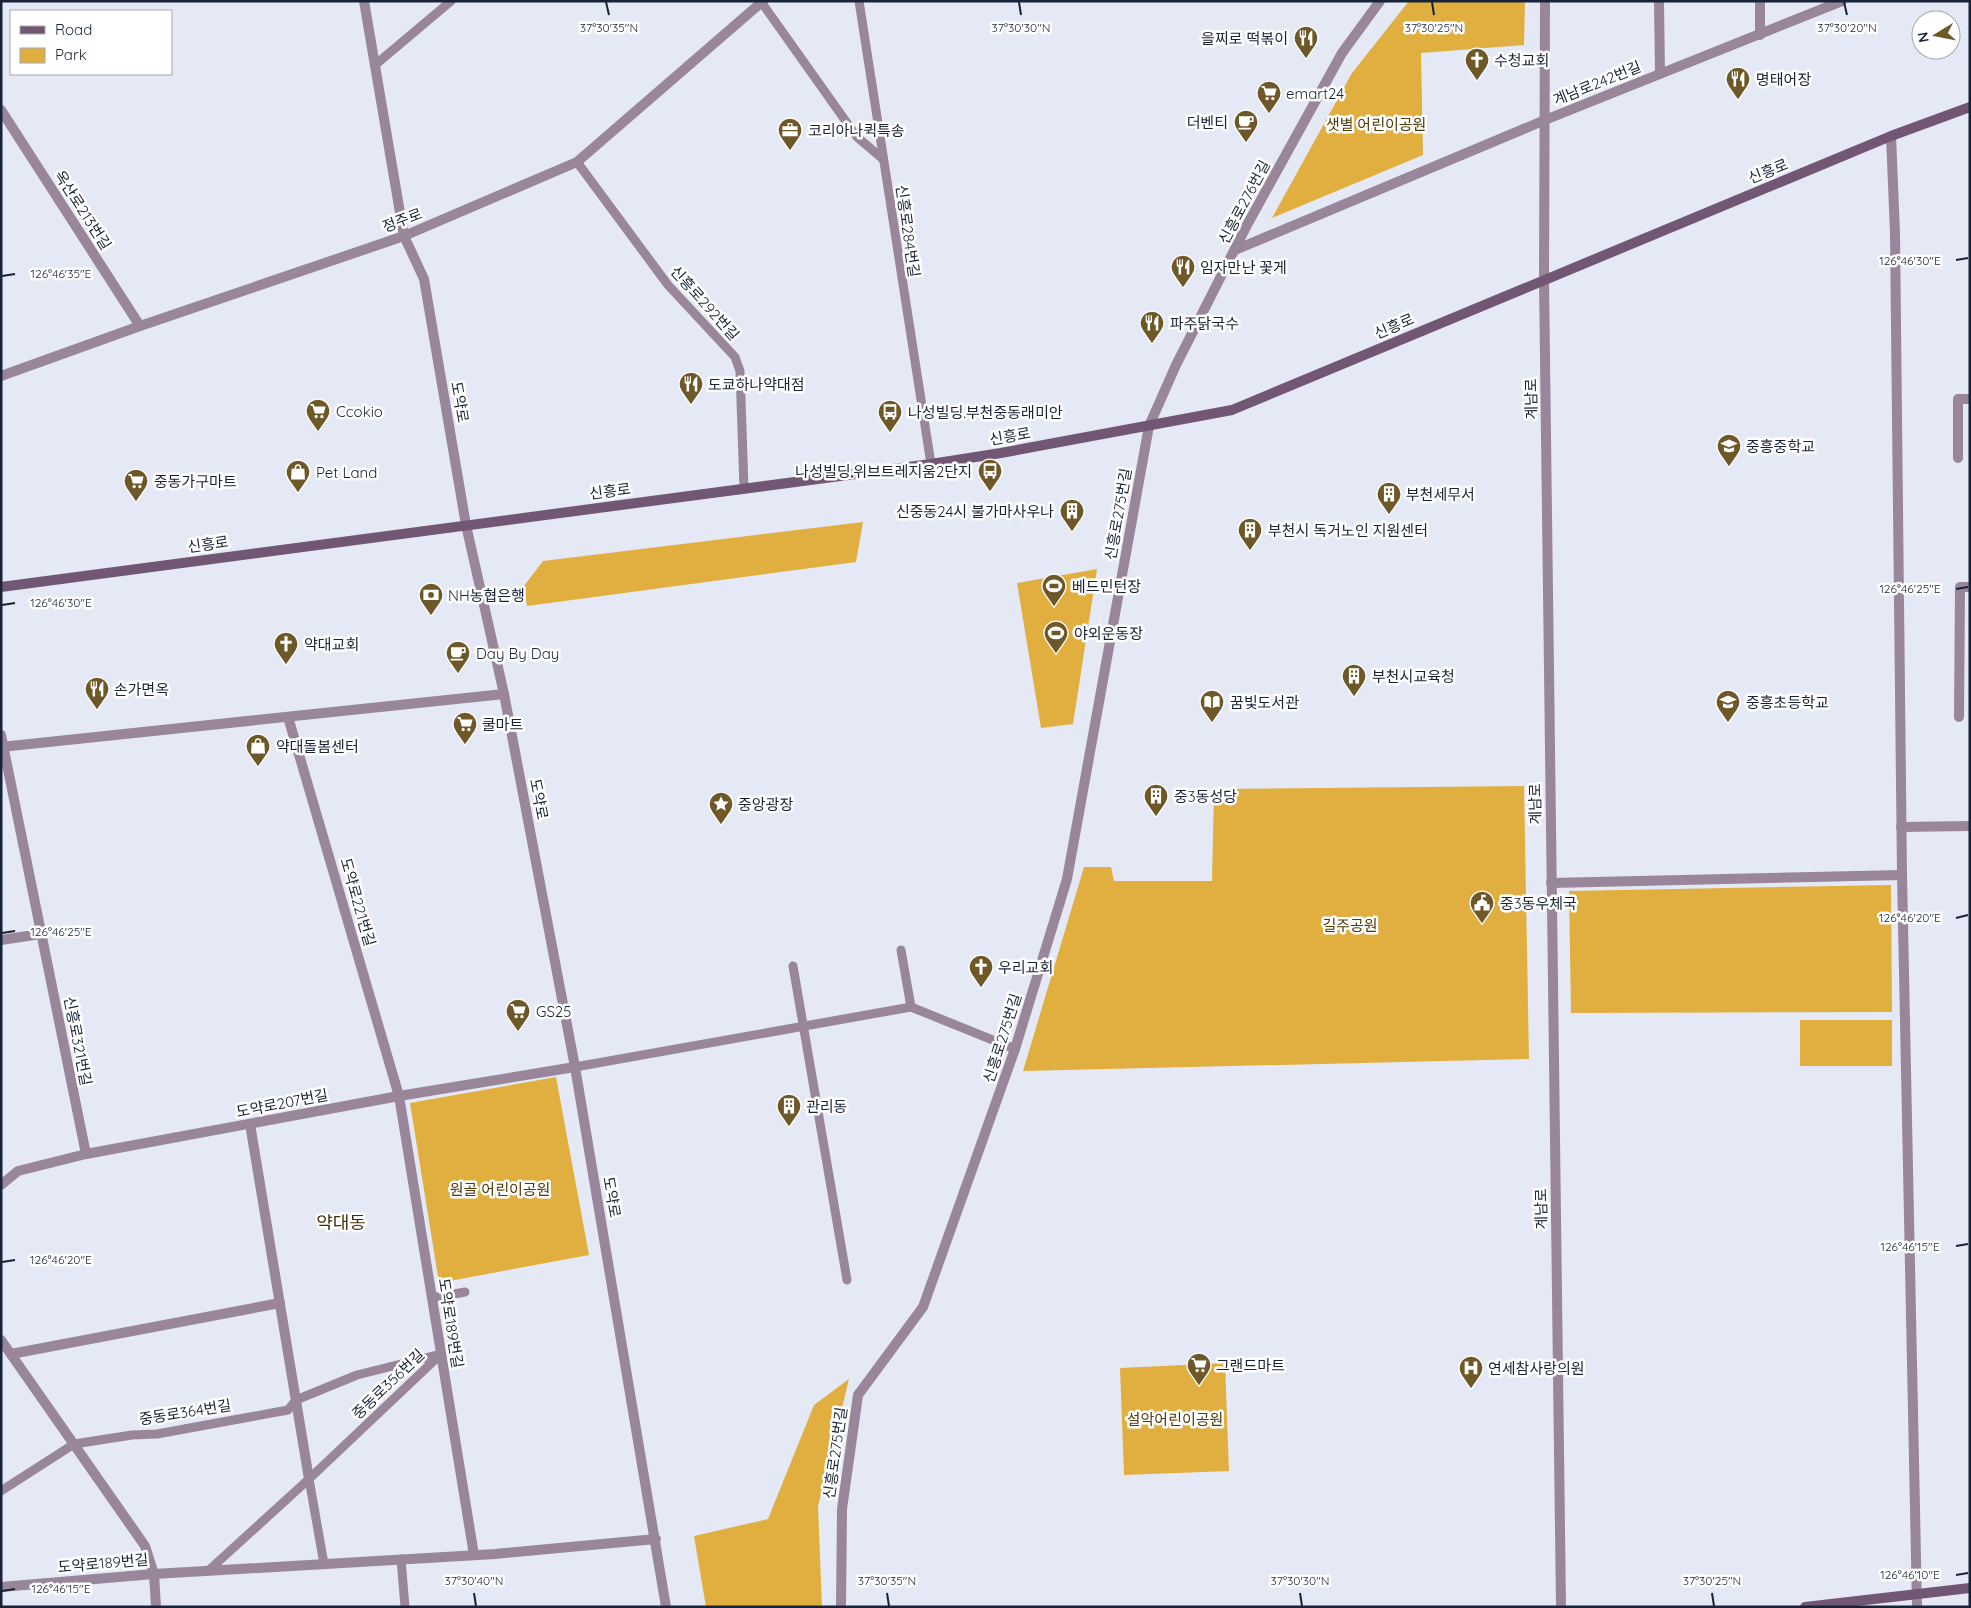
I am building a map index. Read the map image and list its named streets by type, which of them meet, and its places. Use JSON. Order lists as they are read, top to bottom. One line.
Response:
{"streets":{"street":["계남로242번길","신흥로","신흥로276번길","옥산로213번길","정주로","계남로","도약로","신흥로275번길","도약로221번길","신흥로321번길","도약로207번길","도약로189번길"],"lane":["신흥로284번길","신흥로292번길","중동로356번길","중동로364번길"]},"crossings":[["계남로242번길","신흥로276번길"],["계남로242번길","계남로"],["신흥로","신흥로276번길"],["신흥로","신흥로284번길"],["신흥로","신흥로292번길"],["신흥로","계남로"],["신흥로","도약로"],["신흥로","신흥로275번길"],["신흥로276번길","신흥로275번길"],["옥산로213번길","정주로"],["정주로","신흥로292번길"],["정주로","도약로"],["도약로","도약로207번길"],["도약로","도약로189번길"],["도약로221번길","도약로207번길"],["도약로221번길","도약로189번길"],["신흥로321번길","도약로207번길"],["도약로207번길","도약로189번길"],["도약로189번길","중동로356번길"],["중동로356번길","중동로364번길"]],"districts":["약대동"],"parks":["샛별 어린이공원","길주공원","원골 어린이공원","설악어린이공원"],"places":{"restaurant":["을찌로 떡볶이","명태어장","임자만난 꽃게","파주닭국수","도쿄하나약대점","손가면옥"],"church":["수청교회","약대교회","우리교회"],"supermarket":["emart24","Ccokio","중동가구마트","쿨마트","GS25","그랜드마트"],"cafe":["더벤티","Day By Day"],"office":["코리아나퀵특송"],"bus stop":["나성빌딩.부천중동래미안","나성빌딩.위브트레지움2단지"],"school or university":["중흥중학교","중흥초등학교"],"shop":["Pet Land","약대돌봄센터"],"building":["부천세무서","신중동24시 불가마사우나","부천시 독거노인 지원센터","부천시교육청","중3동성당","관리동"],"sports":["베드민턴장","야외운동장"],"bank":["NH농협은행"],"library":["꿈빛도서관"],"place":["중앙광장"],"public building":["중3동우체국"],"hospital":["연세참사랑의원"]},"legend":["Road","Park"],"north":"left","coordinates":["37°30'20\"N","37°30'35\"N","37°30'30\"N","37°30'25\"N","126°46'30\"E","126°46'35\"E","126°46'25\"E","126°46'20\"E","126°46'15\"E","126°46'10\"E","37°30'40\"N"]}
